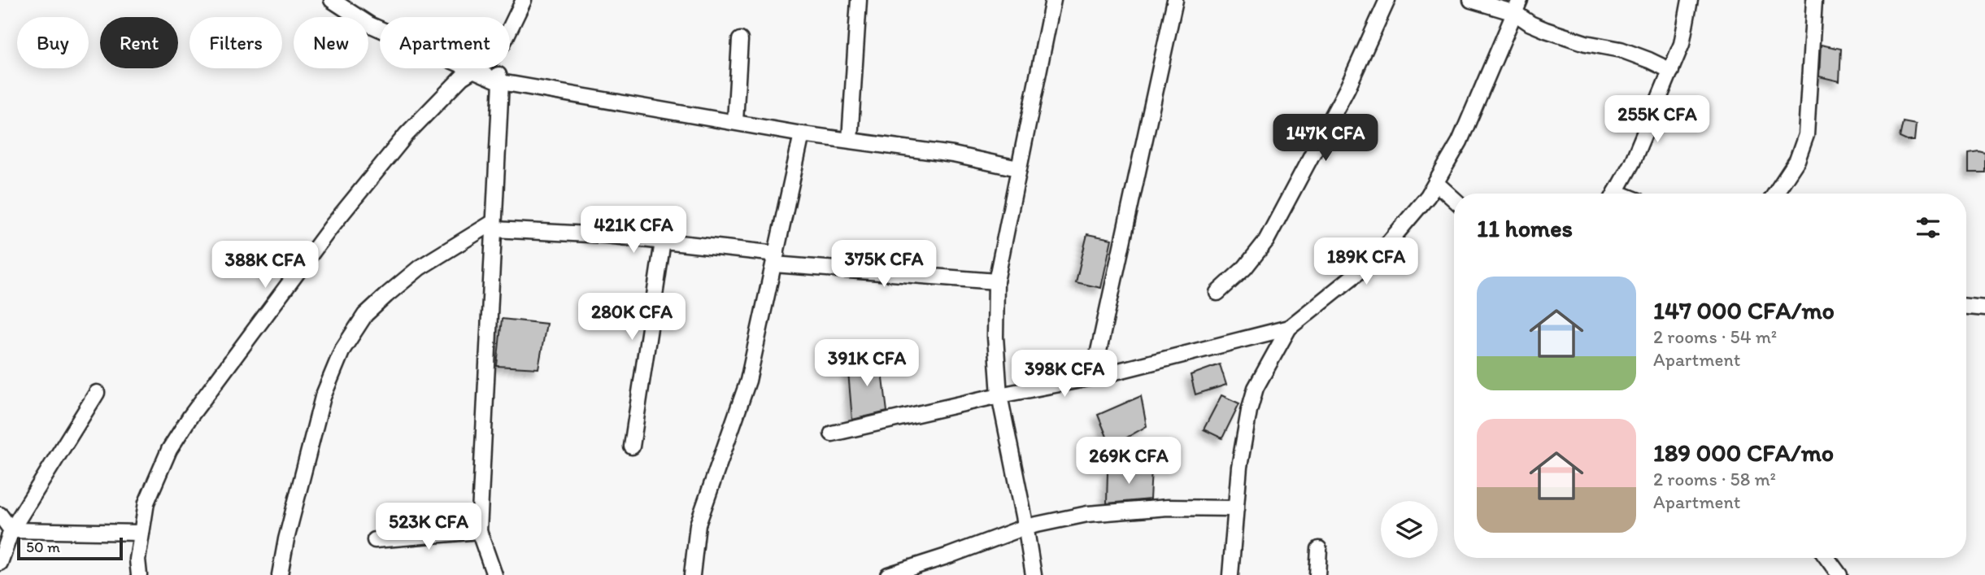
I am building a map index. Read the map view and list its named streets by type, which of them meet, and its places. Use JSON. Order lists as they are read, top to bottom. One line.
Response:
{"scale_bar":"50 m","page":{"chip":["Buy","Rent","Filters","New","Apartment"],"price":["255K CFA","147K CFA","421K CFA","189K CFA","375K CFA","388K CFA","280K CFA","391K CFA","398K CFA","269K CFA","523K CFA"],"heading":"11 homes","list":[{"name":"147 000 CFA/mo","note":"2 rooms · 54 m² · Apartment"},{"name":"189 000 CFA/mo","note":"2 rooms · 58 m² · Apartment"}],"scale":"50 m"}}
